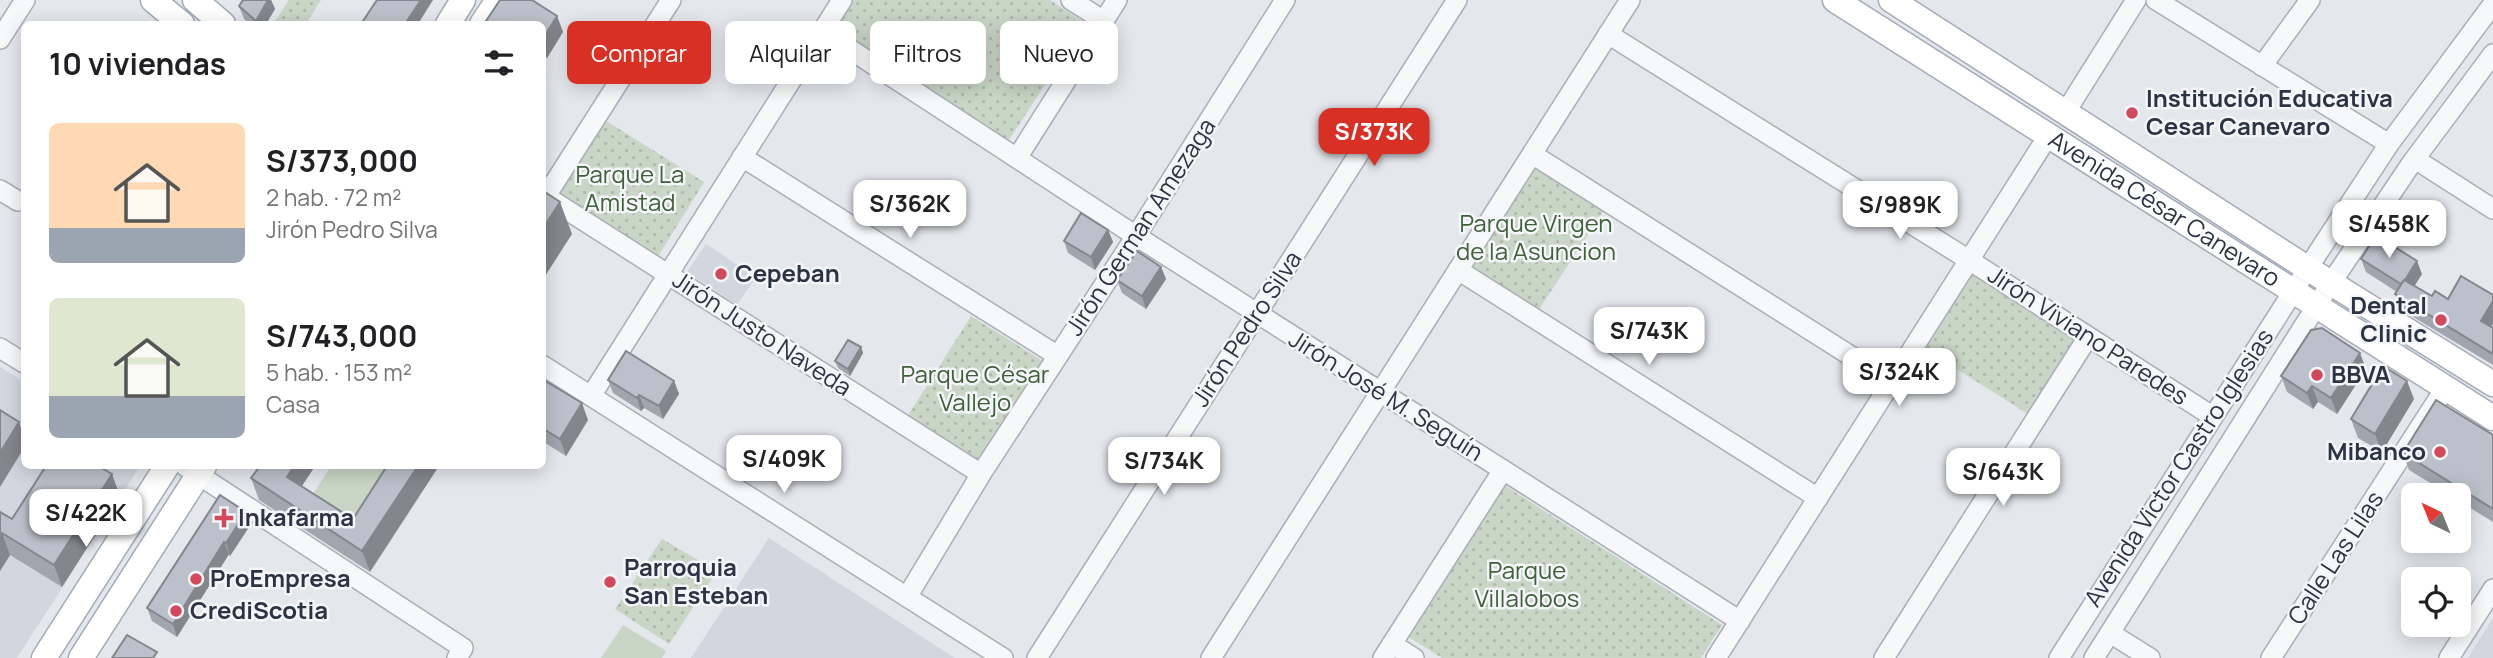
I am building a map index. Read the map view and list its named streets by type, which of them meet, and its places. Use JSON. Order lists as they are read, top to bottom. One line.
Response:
{"streets":{"main road":["Avenida César Canevaro"],"street":["Jirón German Amezaga","Jirón Pedro Silva","Jirón Justo Naveda","Jirón Viviano Paredes","Jirón José M. Seguín","Avenida Victor Castro Iglesias","Calle Las Lilas"]},"crossings":[["Avenida César Canevaro","Avenida Victor Castro Iglesias"],["Avenida César Canevaro","Calle Las Lilas"],["Jirón German Amezaga","Jirón Justo Naveda"],["Jirón German Amezaga","Jirón José M. Seguín"],["Jirón Pedro Silva","Jirón José M. Seguín"],["Jirón Viviano Paredes","Avenida Victor Castro Iglesias"]],"parks":["Parque La Amistad","Parque Virgen de la Asuncion","Parque César Vallejo","Parque Villalobos"],"places":{"other":["Institución Educativa Cesar Canevaro","Cepeban","Dental Clinic","BBVA","Mibanco","ProEmpresa","Parroquia San Esteban","CrediScotia"],"health":["Inkafarma"]},"north":"top left","page":{"chip":["Comprar","Alquilar","Filtros","Nuevo"],"heading":"10 viviendas","list":[{"name":"S/373,000","note":"2 hab. · 72 m² · Jirón Pedro Silva"},{"name":"S/743,000","note":"5 hab. · 153 m² · Casa"}],"price":["S/373K","S/362K","S/989K","S/458K","S/743K","S/324K","S/409K","S/734K","S/643K","S/422K"]}}
